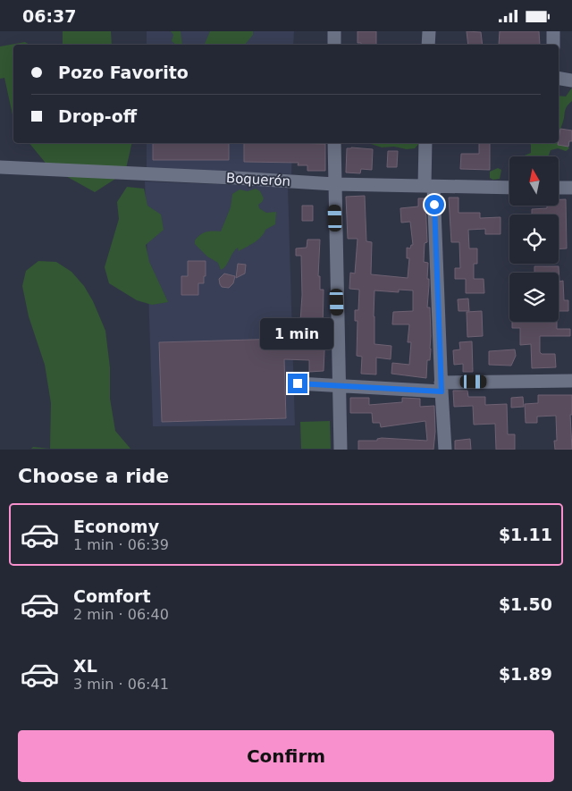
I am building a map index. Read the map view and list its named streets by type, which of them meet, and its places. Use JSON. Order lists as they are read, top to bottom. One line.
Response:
{"streets":{"street":["Boquerón"]},"north":"top","page":{"status":"06:37","banner":["Pozo Favorito","Drop-off"],"bubble":"1 min","heading":"Choose a ride","list":[{"name":"Economy","note":"1 min · 06:39","value":"$1.11"},{"name":"Comfort","note":"2 min · 06:40","value":"$1.50"},{"name":"XL","note":"3 min · 06:41","value":"$1.89"}],"buttons":"Confirm"}}
